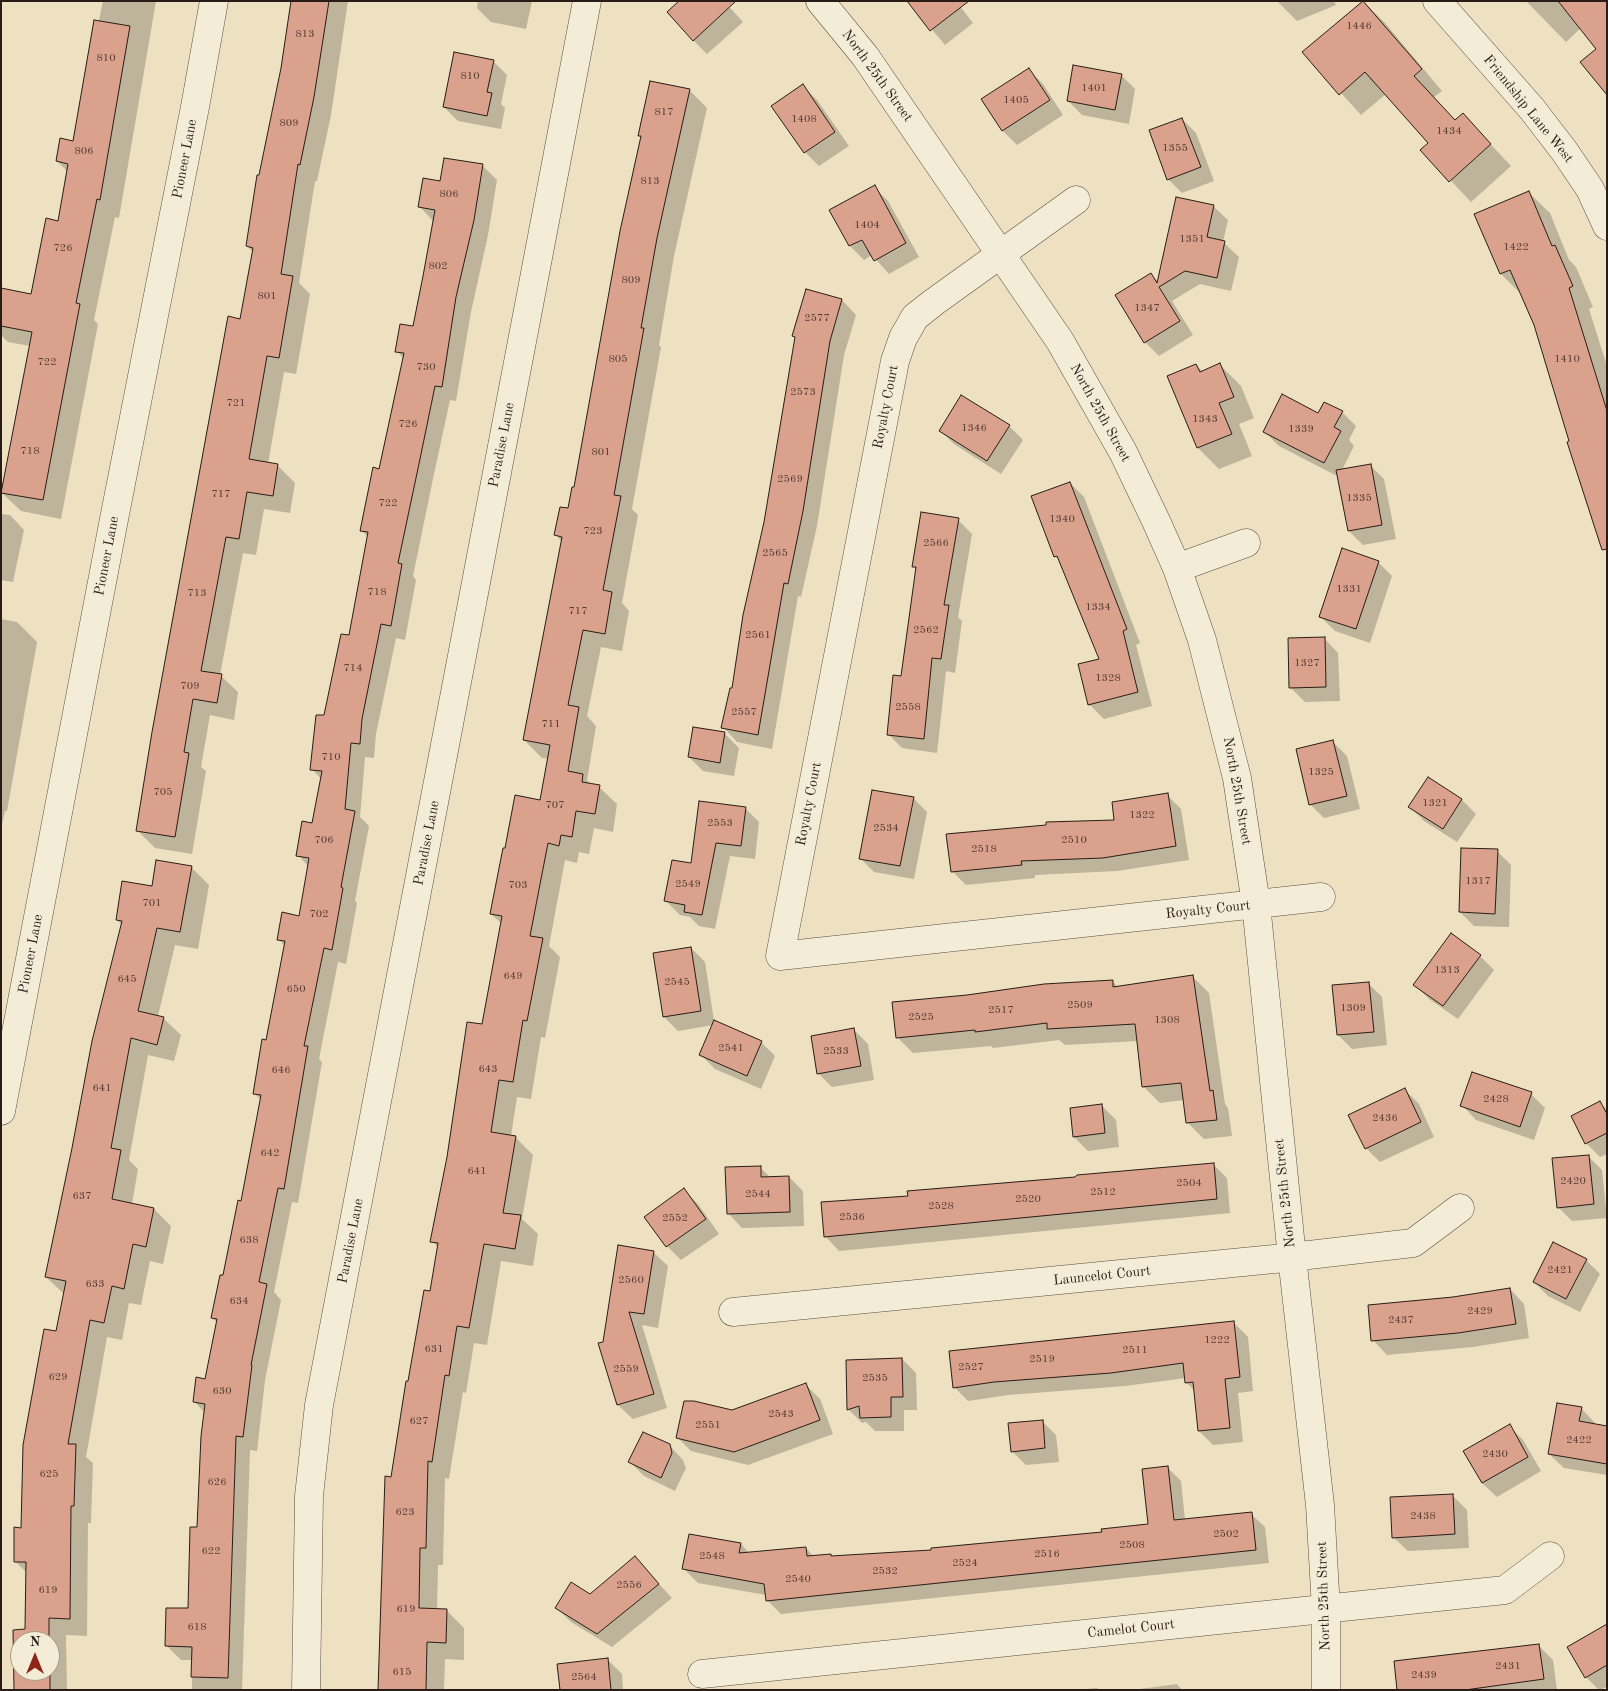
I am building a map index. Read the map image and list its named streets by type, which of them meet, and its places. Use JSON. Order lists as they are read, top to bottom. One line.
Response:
{"streets":{"street":["North 25th Street","Friendship Lane West","Pioneer Lane","Royalty Court","Paradise Lane","Launcelot Court","Camelot Court"]},"crossings":[["North 25th Street","Royalty Court"],["North 25th Street","Launcelot Court"],["North 25th Street","Camelot Court"]],"house_numbers":["1446","813","810","810","1401","1405","817","1408","809","1434","1355","806","813","806","1404","1351","1422","726","802","809","801","1347","2577","805","1410","722","730","2573","721","1343","726","1346","1339","718","801","2569","717","1335","722","1340","723","2566","2565","1331","718","713","1334","717","2562","2561","1327","714","1328","709","2558","2557","711","710","1325","705","1321","707","1322","2553","2534","706","2510","2518","1317","2549","703","701","702","1313","649","645","2545","650","2509","1309","2517","2525","1308","2541","2533","643","646","641","2428","2436","642","641","2420","2504","2512","2544","637","2520","2528","2536","2552","638","2421","2560","633","634","2429","2437","1222","631","2511","2519","2527","2559","629","2535","630","2543","627","2551","2422","2430","625","626","623","2438","2502","2508","622","2516","2548","2524","2532","2540","2556","619","619","618","2431","615","2439","2564"],"north":"top"}
